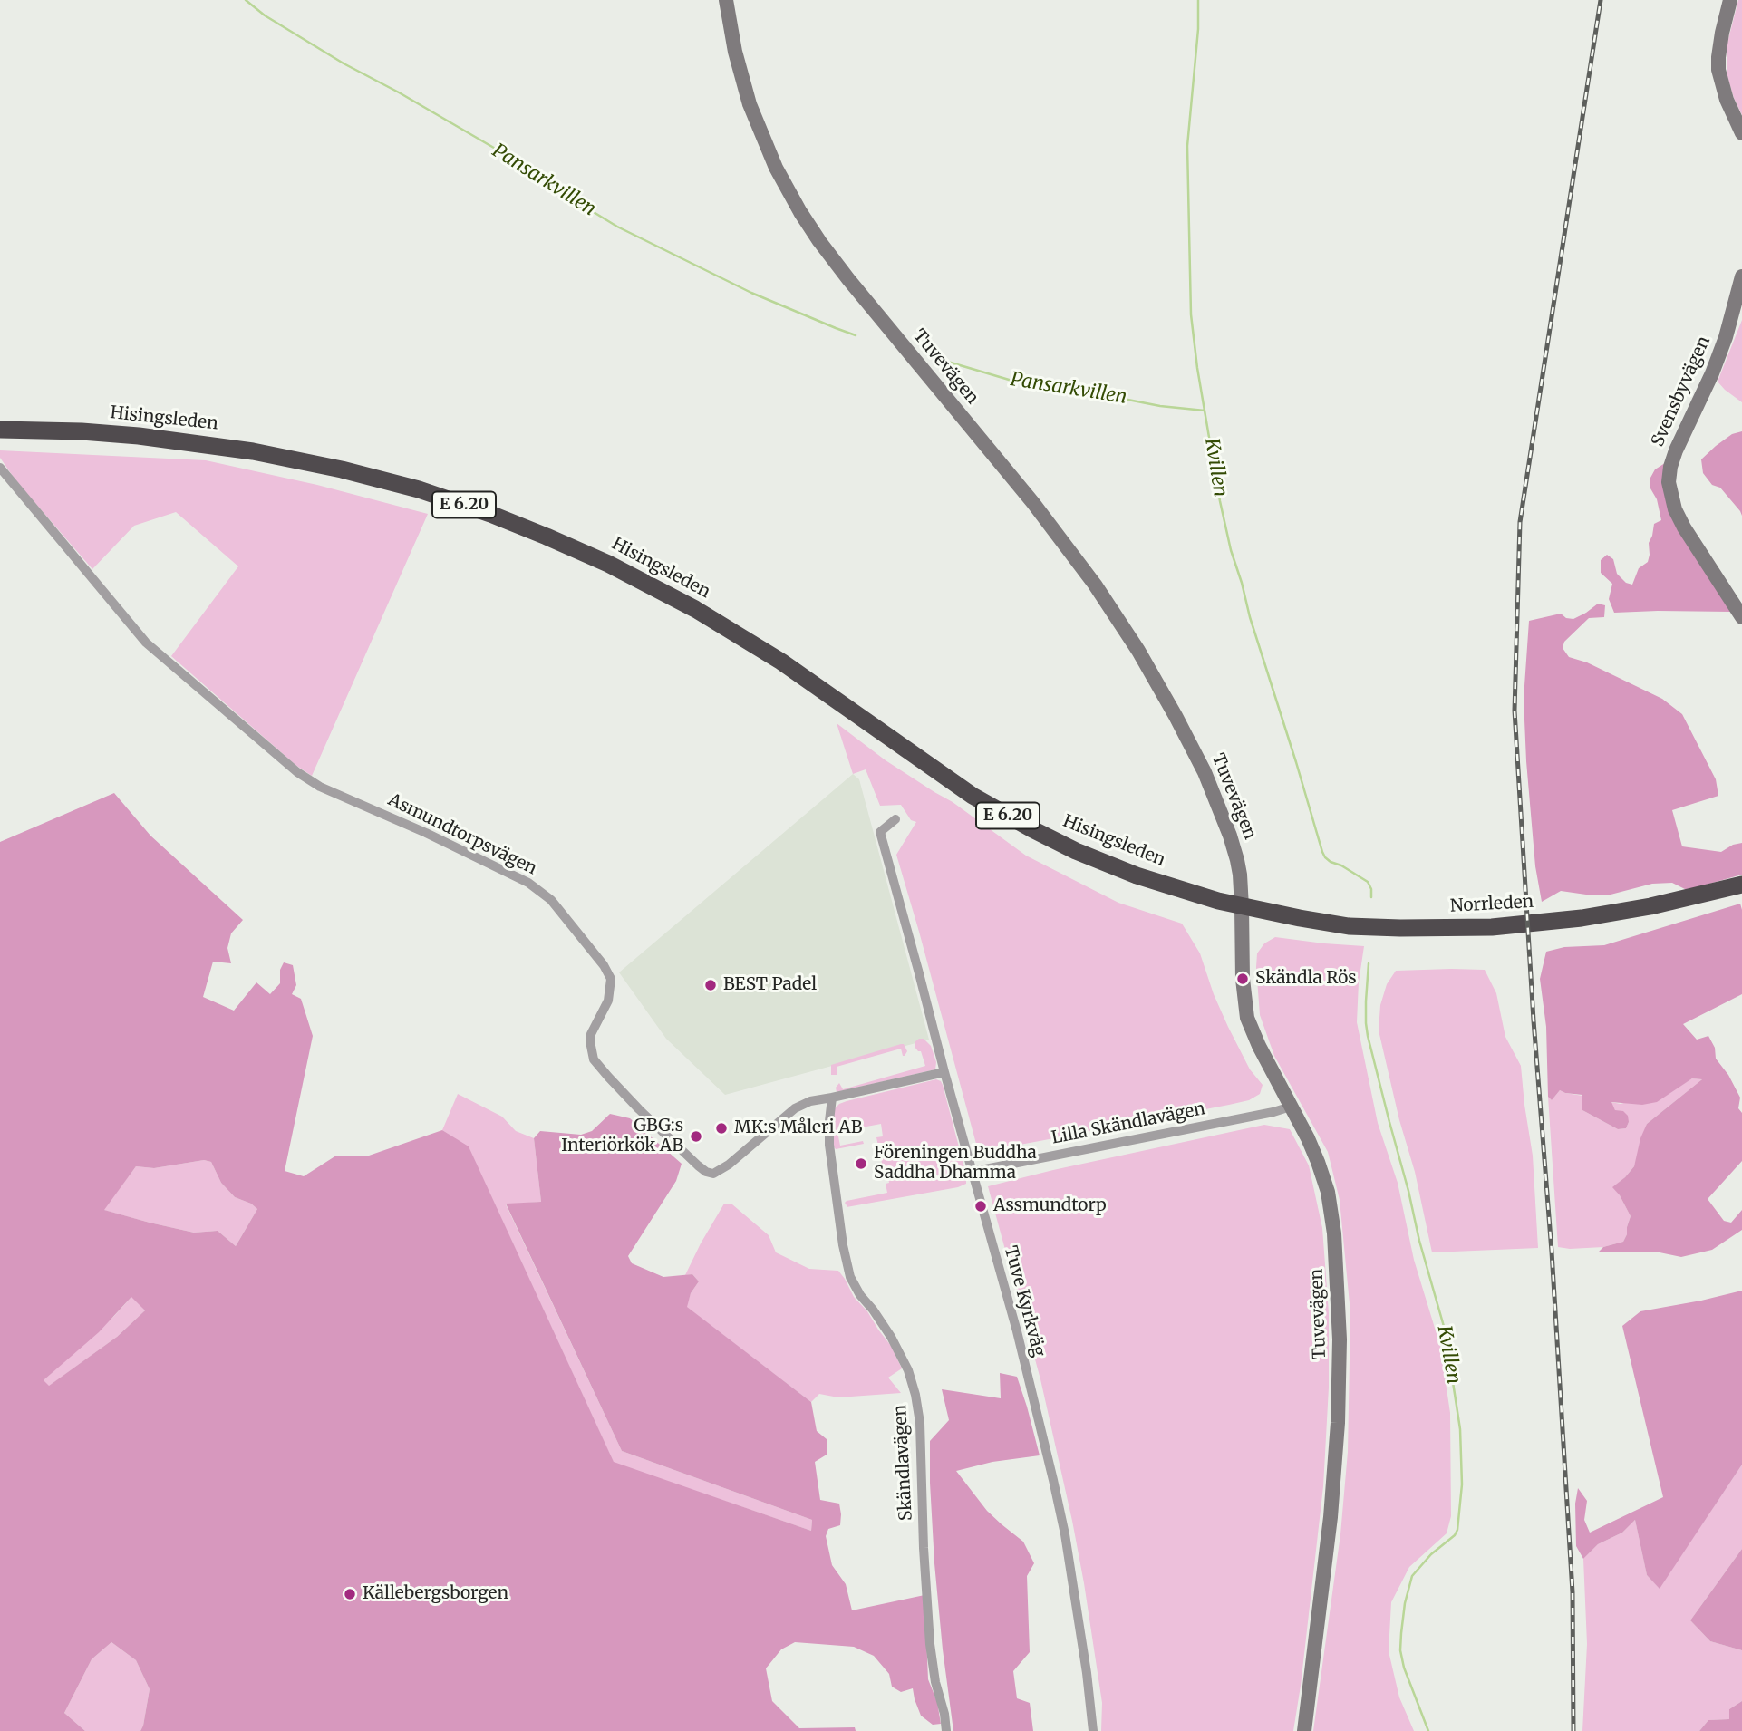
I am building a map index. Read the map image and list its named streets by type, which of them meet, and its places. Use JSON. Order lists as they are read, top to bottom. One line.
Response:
{"streets":{"highway":["Hisingsleden","E 6.20","Norrleden"],"main road":["Tuvevägen","Svensbyvägen"],"street":["Asmundtorpsvägen","Lilla Skändlavägen","Tuve Kyrkväg","Skändlavägen"]},"crossings":[["Tuvevägen","Hisingsleden"],["Tuvevägen","Norrleden"],["Tuvevägen","Lilla Skändlavägen"],["Hisingsleden","Norrleden"],["Asmundtorpsvägen","Skändlavägen"],["Lilla Skändlavägen","Tuve Kyrkväg"]],"water":["Pansarkvillen","Kvillen"],"places":["Skändla Rös","BEST Padel","MK:s Måleri AB","GBG:s Interiörkök AB","Föreningen Buddha Saddha Dhamma","Assmundtorp","Källebergsborgen"]}
